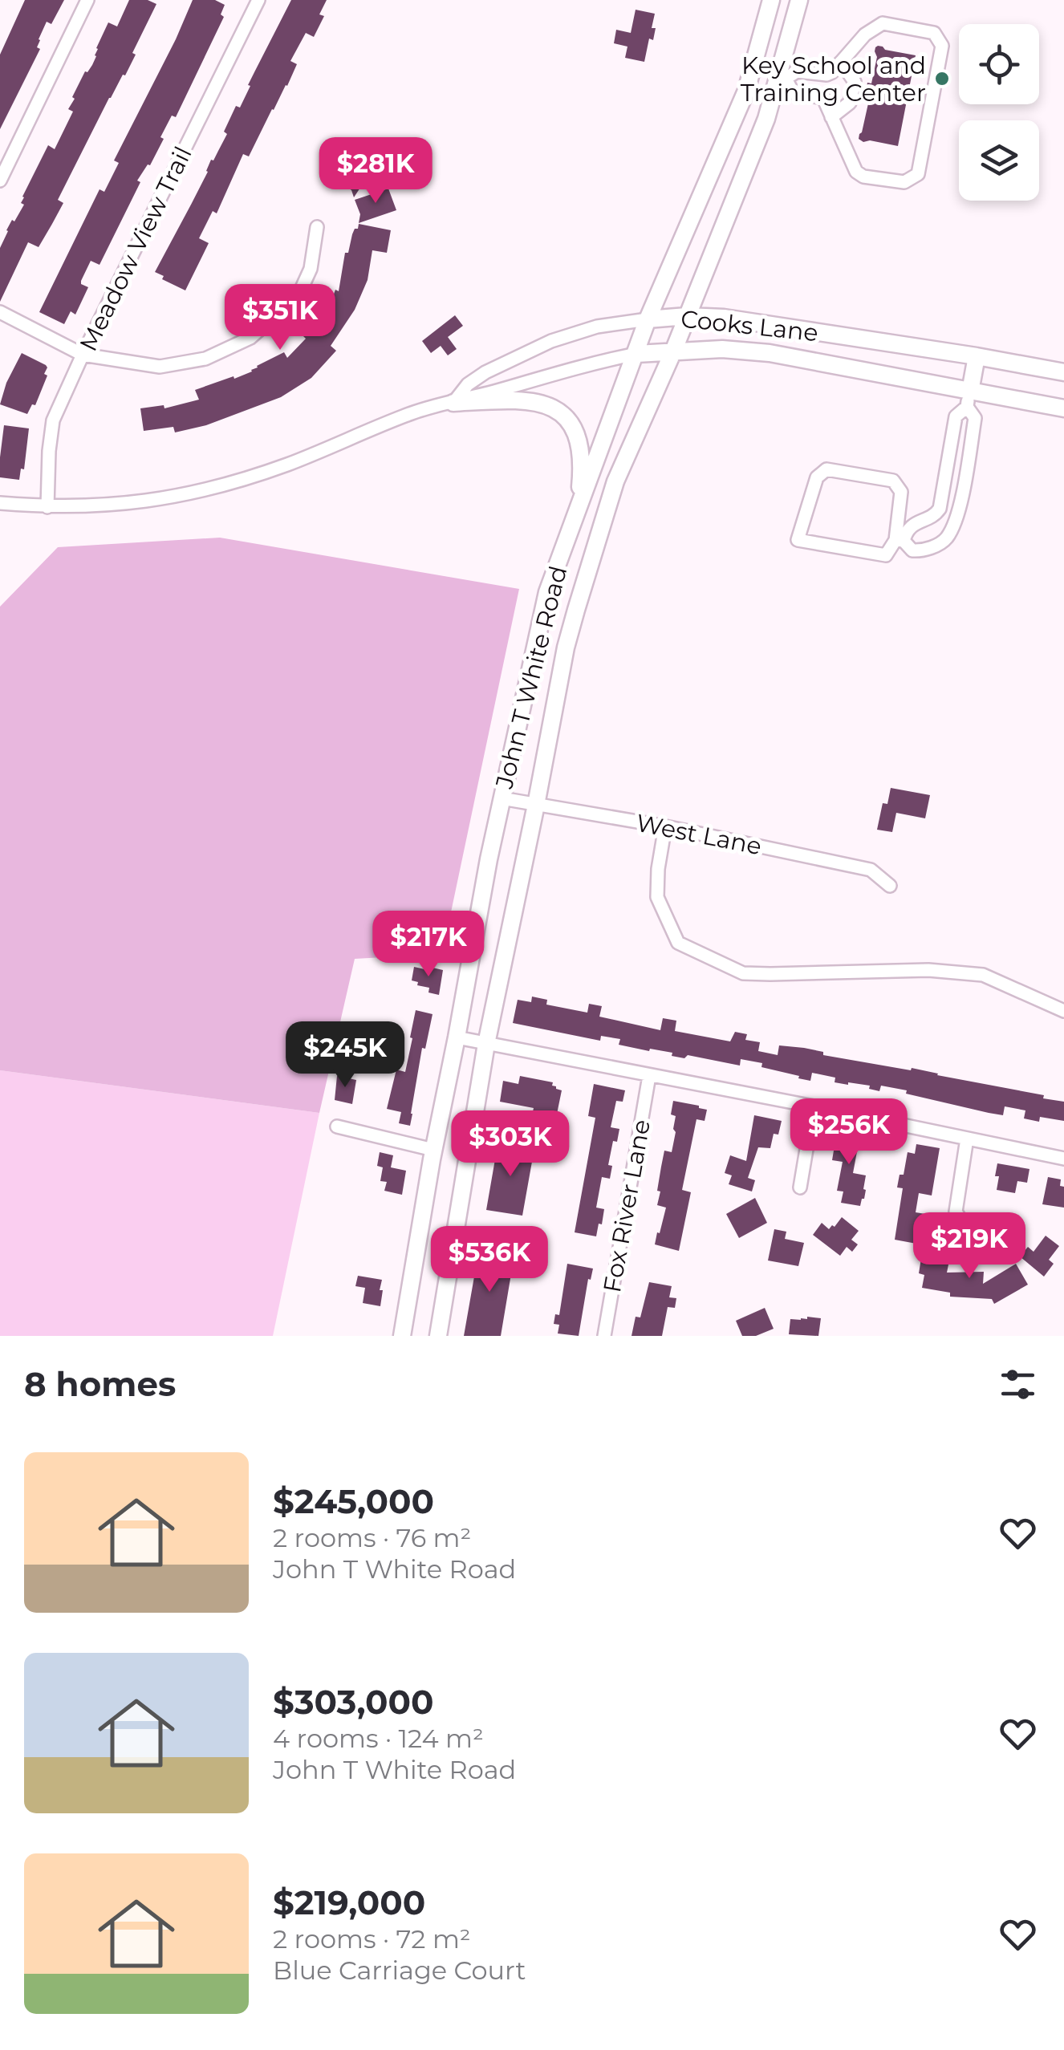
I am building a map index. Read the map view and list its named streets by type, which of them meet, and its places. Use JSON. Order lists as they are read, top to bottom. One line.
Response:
{"streets":{"main road":["Cooks Lane","John T White Road"],"street":["Meadow View Trail","West Lane","Fox River Lane"]},"crossings":[["Meadow View Trail","Cooks Lane"],["Cooks Lane","John T White Road"],["John T White Road","West Lane"]],"places":["Key School and Training Center"],"page":{"price":["$281K","$351K","$217K","$245K","$256K","$303K","$219K","$536K"],"heading":"8 homes","list":[{"name":"$245,000","note":"2 rooms · 76 m² · John T White Road"},{"name":"$303,000","note":"4 rooms · 124 m² · John T White Road"},{"name":"$219,000","note":"2 rooms · 72 m² · Blue Carriage Court"}]}}
